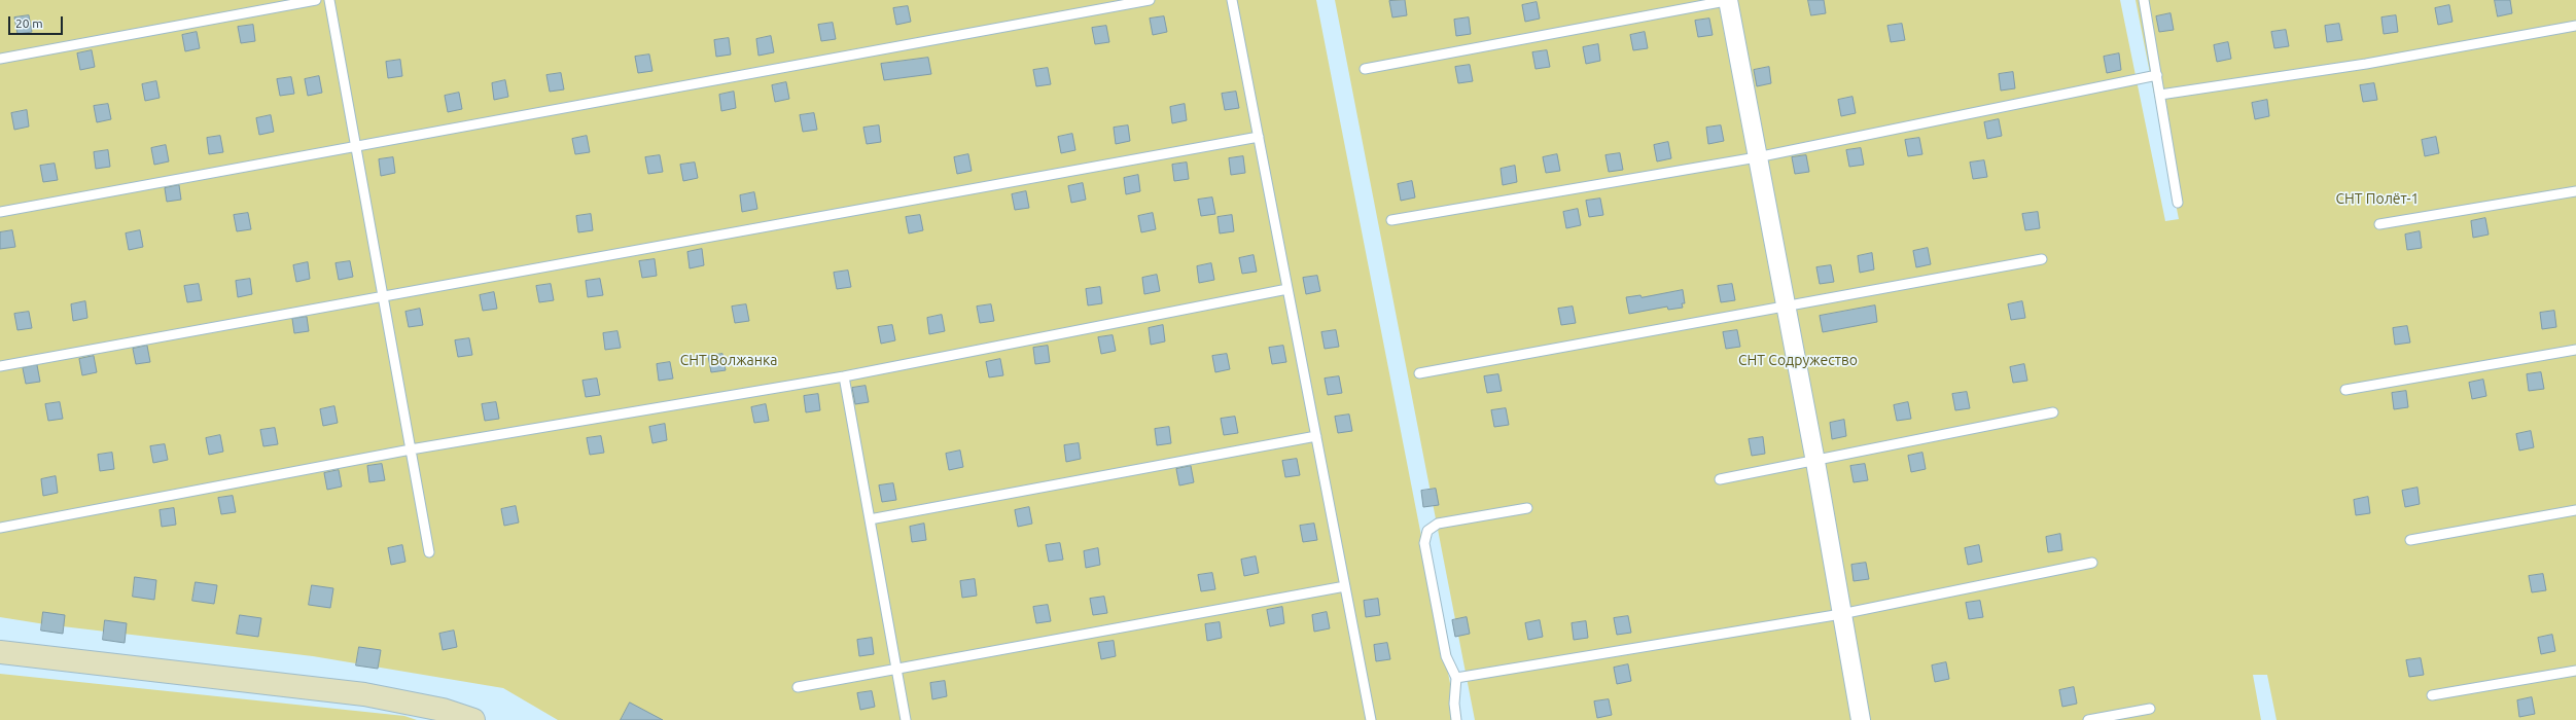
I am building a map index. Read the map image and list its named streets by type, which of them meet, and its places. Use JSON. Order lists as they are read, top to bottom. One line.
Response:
{"parks":["СНТ Полёт-1","СНТ Волжанка","СНТ Содружество"],"scale_bar":"20 m"}
